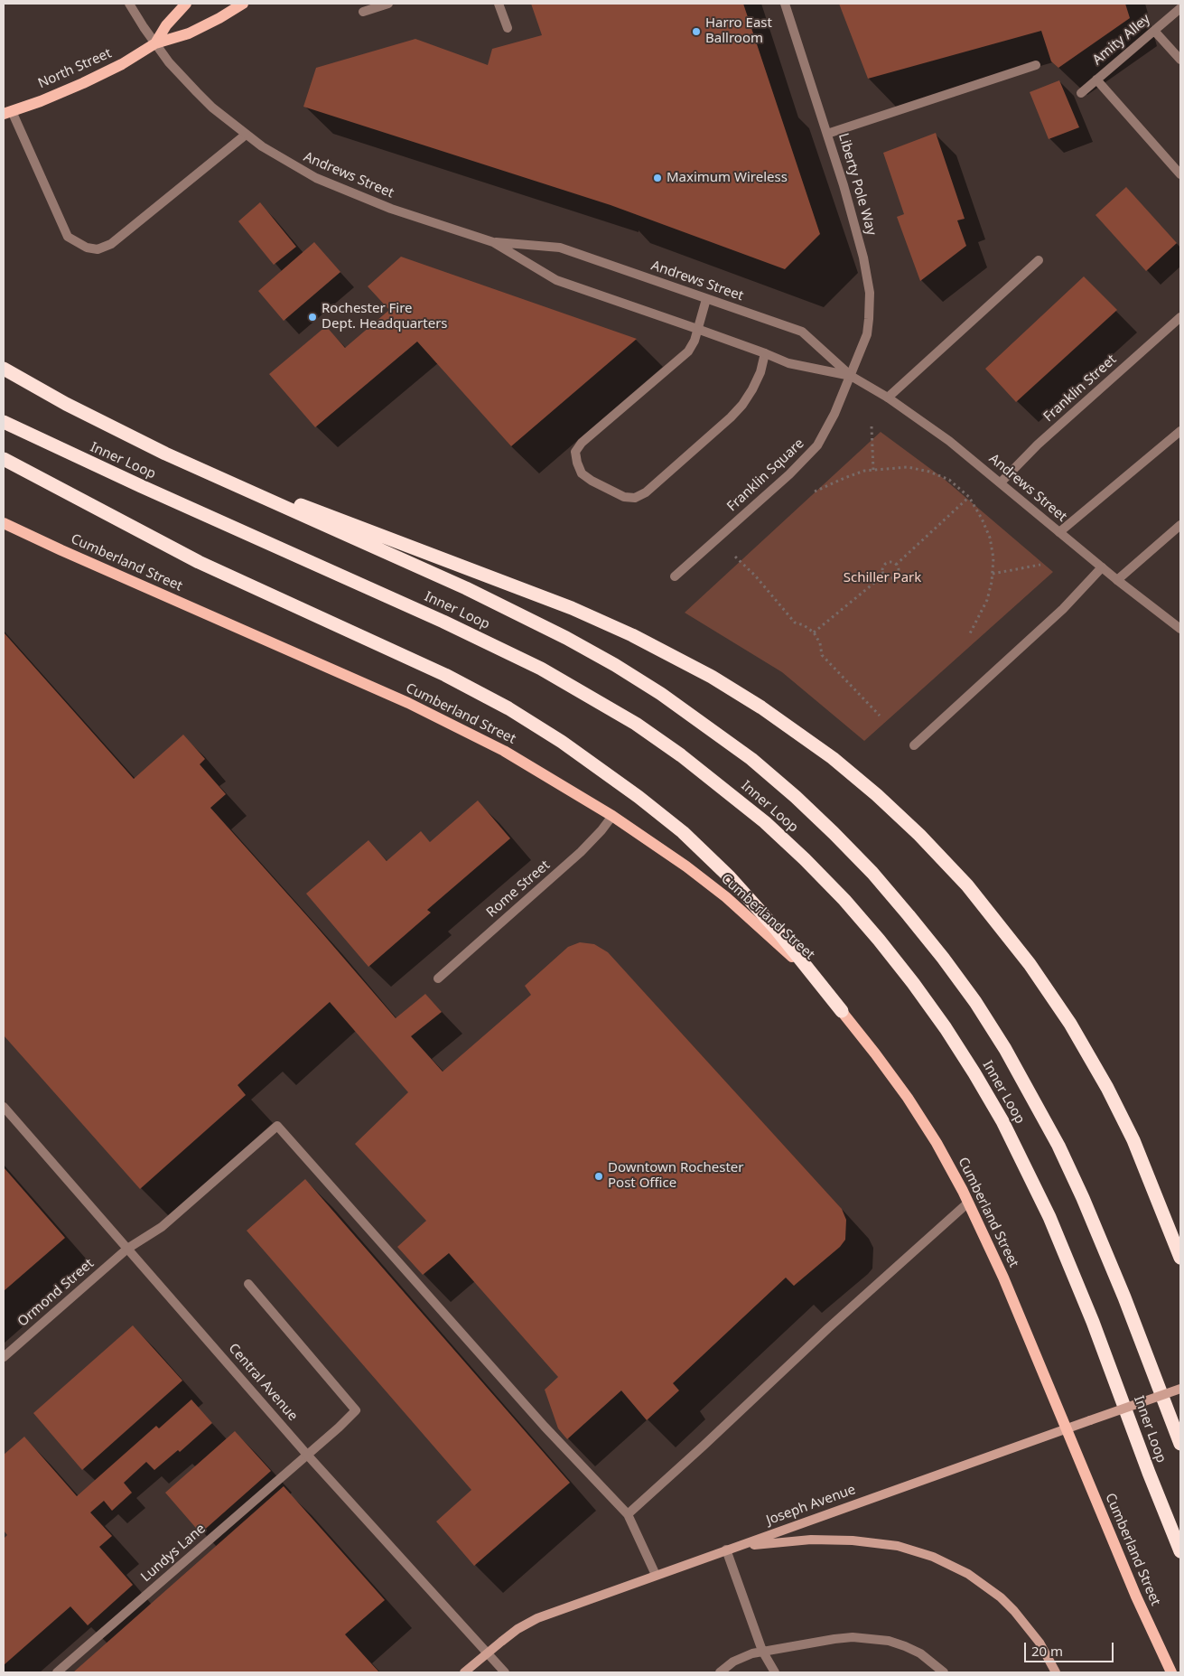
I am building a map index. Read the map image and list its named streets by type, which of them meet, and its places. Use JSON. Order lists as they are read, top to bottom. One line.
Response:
{"streets":{"highway":["Inner Loop"],"main road":["North Street","Cumberland Street","Joseph Avenue"],"street":["Amity Alley","Andrews Street","Liberty Pole Way","Franklin Street","Franklin Square","Rome Street","Ormond Street","Central Avenue","Lundys Lane"]},"crossings":[["North Street","Andrews Street"],["Andrews Street","Liberty Pole Way"],["Andrews Street","Franklin Street"],["Andrews Street","Franklin Square"],["Liberty Pole Way","Franklin Square"],["Cumberland Street","Rome Street"],["Cumberland Street","Joseph Avenue"],["Ormond Street","Central Avenue"],["Central Avenue","Joseph Avenue"],["Central Avenue","Lundys Lane"]],"parks":["Schiller Park"],"places":["Harro East Ballroom","Maximum Wireless","Rochester Fire Dept. Headquarters","Downtown Rochester Post Office"],"scale_bar":"20 m"}
